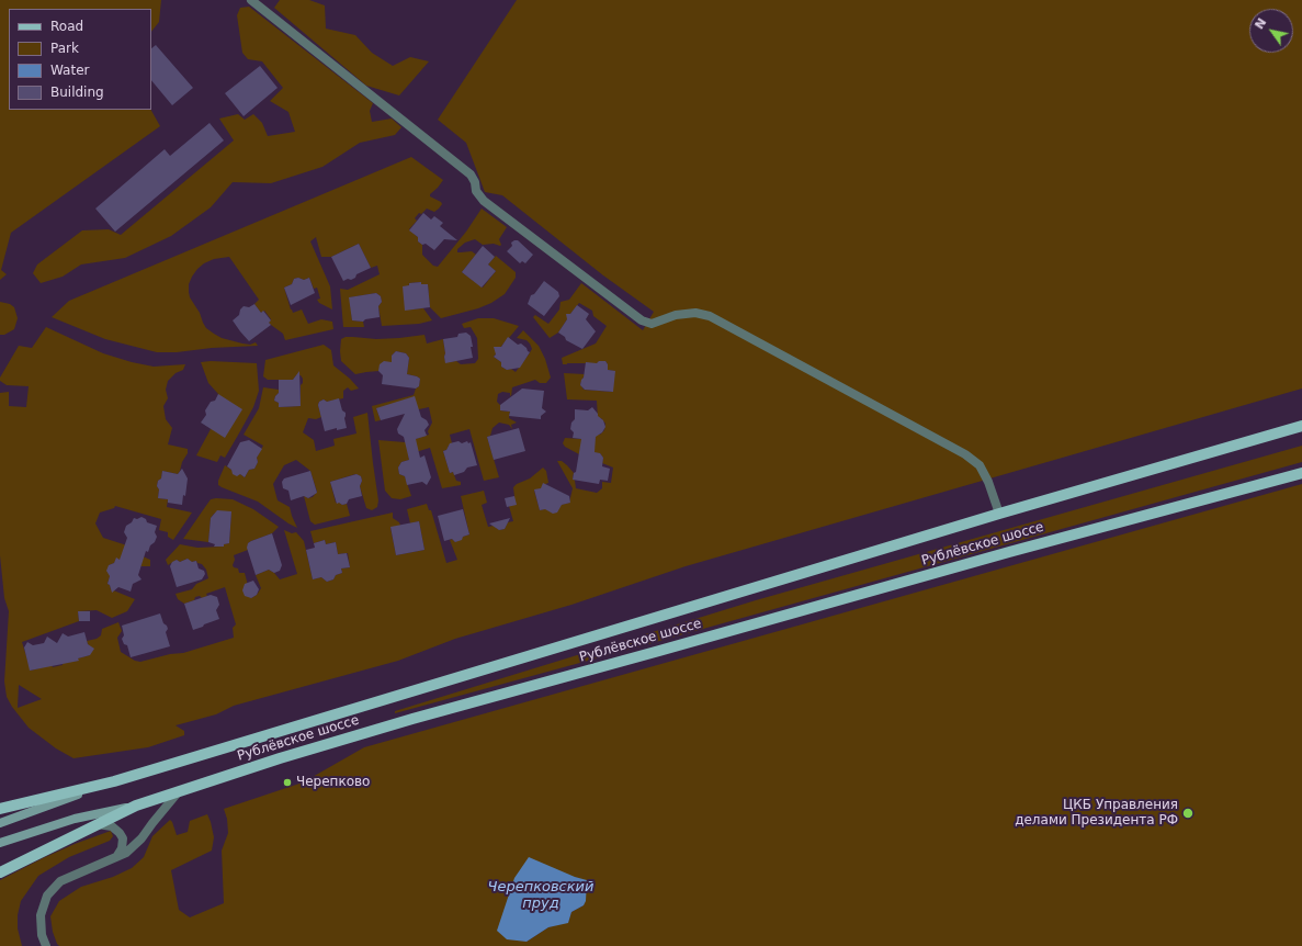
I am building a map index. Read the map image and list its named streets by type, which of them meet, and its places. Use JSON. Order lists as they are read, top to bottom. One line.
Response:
{"streets":{"main road":["Рублёвское шоссе"]},"water":["Черепковский пруд"],"places":["Черепково","ЦКБ Управления делами Президента РФ"],"legend":["Road","Park","Water","Building"],"north":"top left"}
